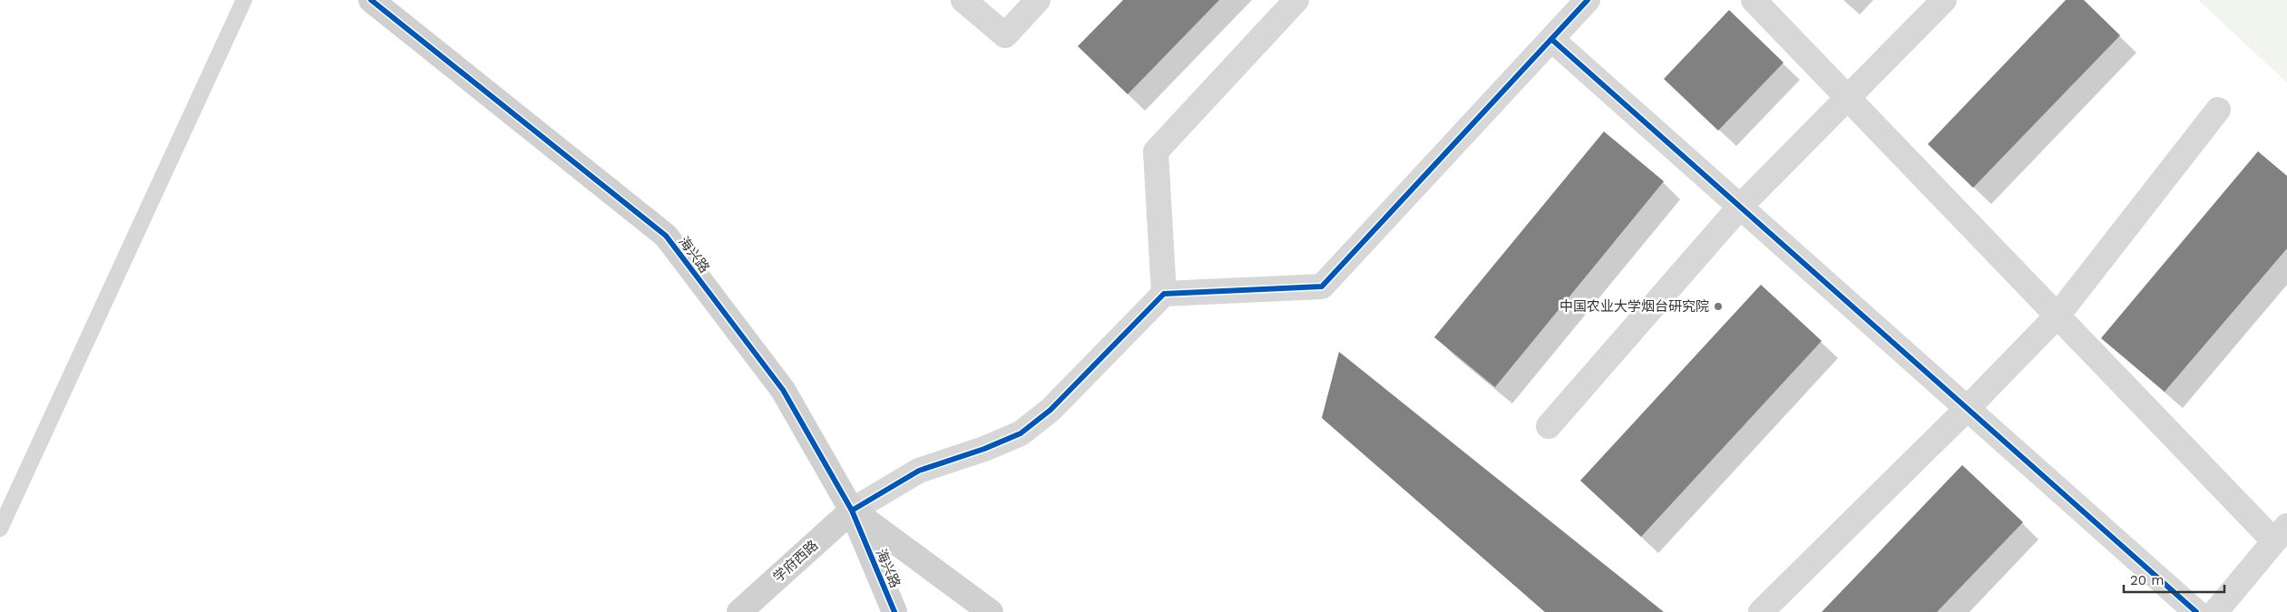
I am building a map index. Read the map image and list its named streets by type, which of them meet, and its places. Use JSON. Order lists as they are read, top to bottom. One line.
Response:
{"streets":{"street":["海兴路","学府西路"]},"crossings":[["海兴路","学府西路"]],"places":["中国农业大学烟台研究院"],"scale_bar":"20 m"}
